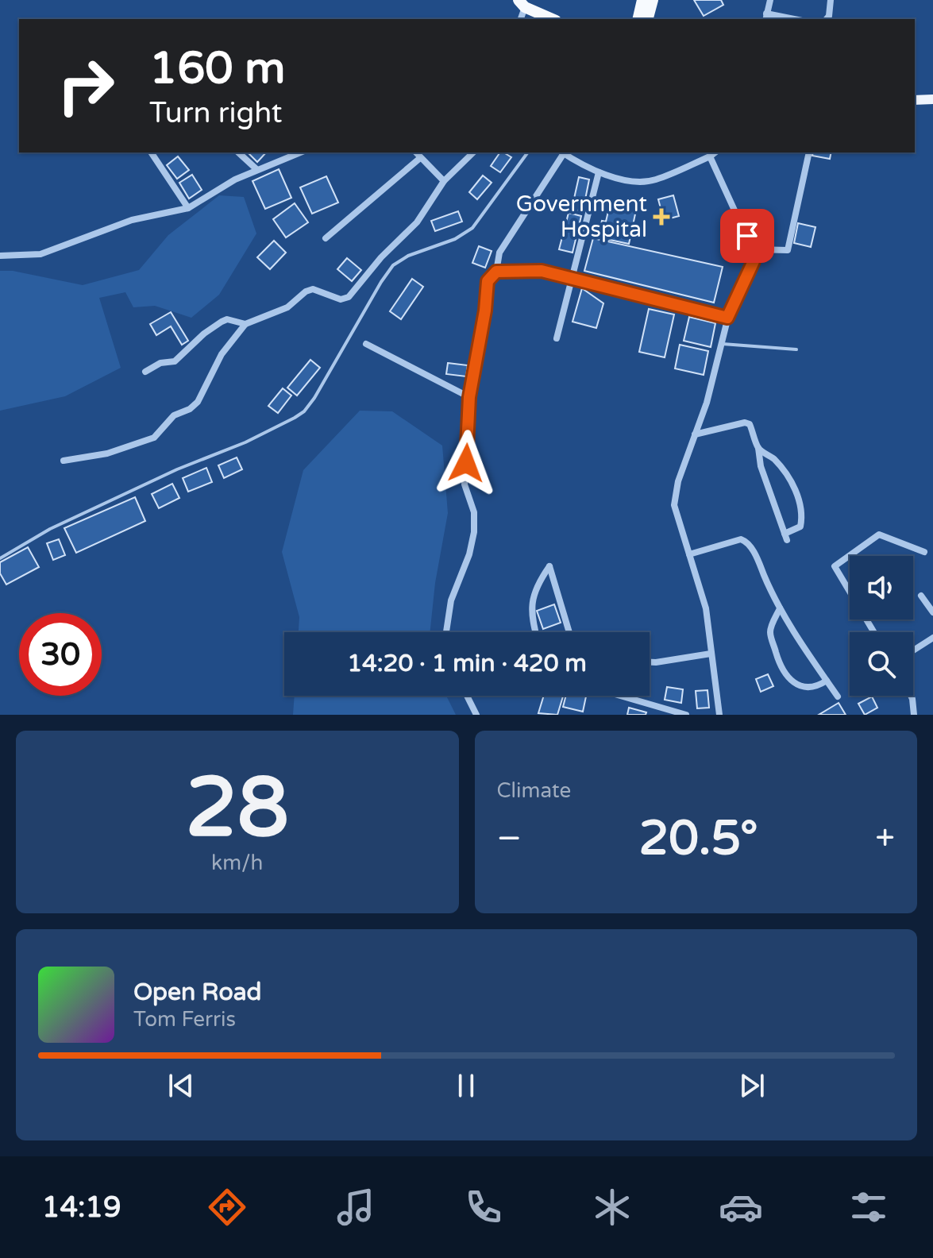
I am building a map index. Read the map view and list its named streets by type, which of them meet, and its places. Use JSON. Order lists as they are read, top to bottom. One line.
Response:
{"places":{"health":["Government Hospital"]},"page":{"turn":["160 m","Turn right"],"limit":"30","trip":"14:20 · 1 min · 420 m","tile":[["28","km/h"],"Climate"],"heat":["−","20.5°","+"],"song":["Open Road","Tom Ferris"],"tabs":"14:19"}}
